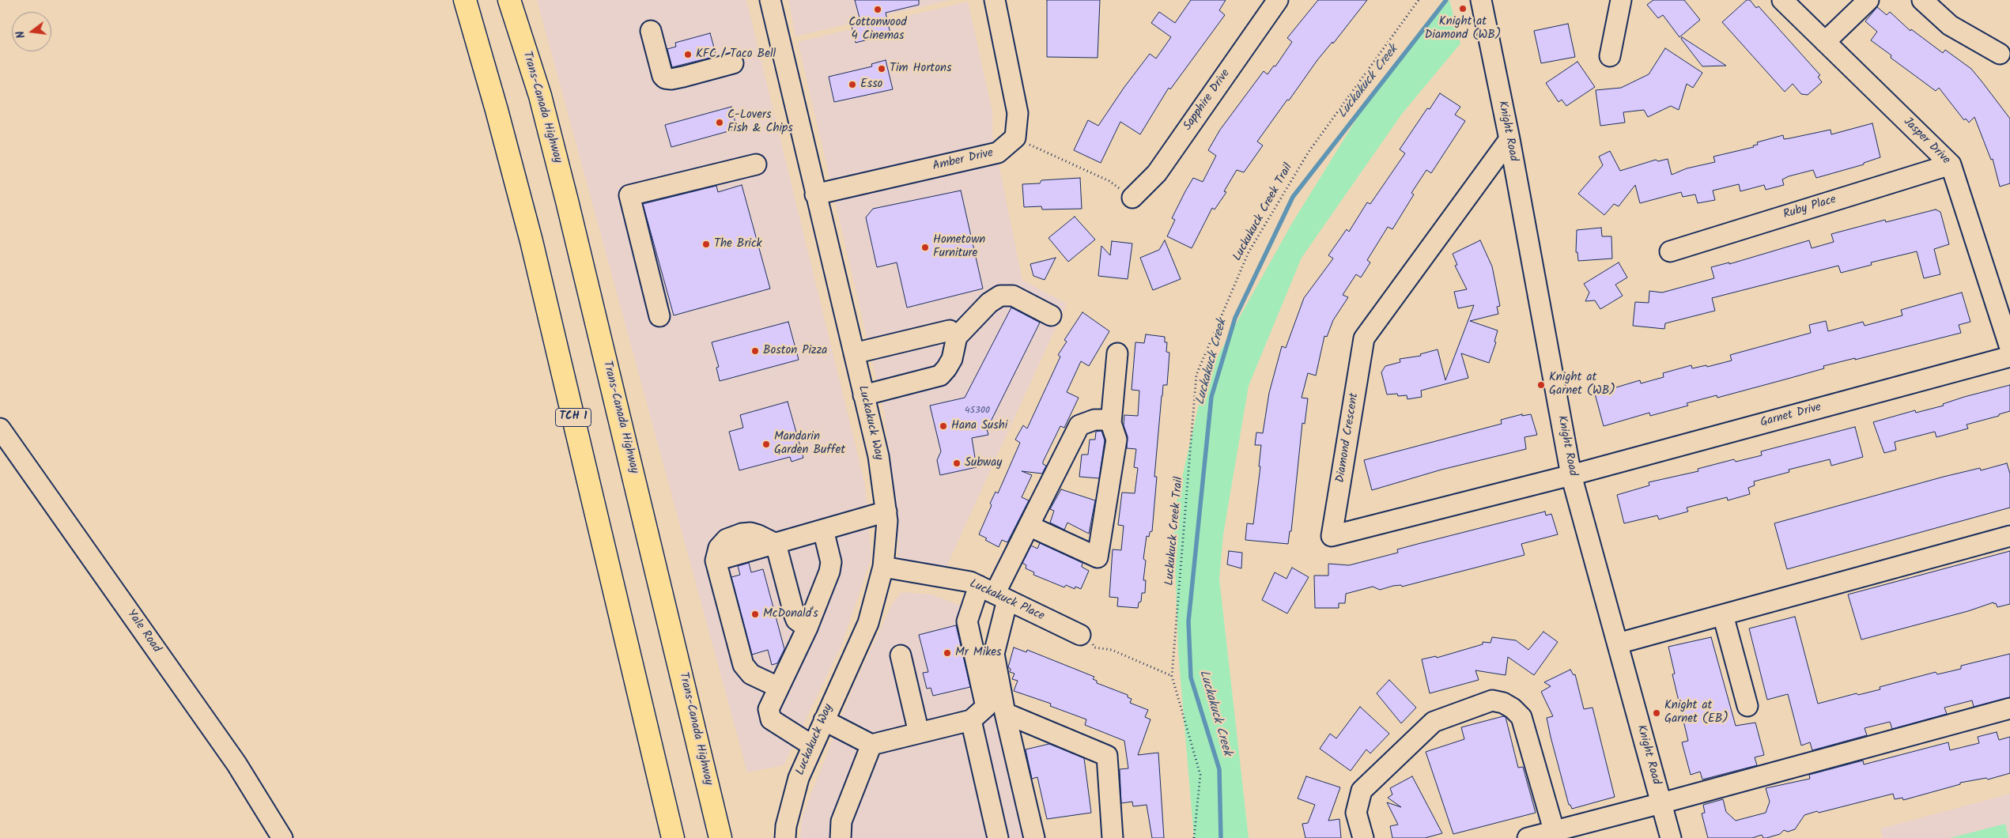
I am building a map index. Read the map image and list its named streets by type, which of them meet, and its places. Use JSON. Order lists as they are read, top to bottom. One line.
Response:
{"streets":{"highway":["Trans-Canada Highway","TCH 1"],"street":["Sapphire Drive","Knight Road","Jasper Drive","Amber Drive","Ruby Place","Garnet Drive","Luckakuck Way","Diamond Crescent","Luckakuck Place","Yale Road"],"path":["Luckukuck Creek Trail"]},"crossings":[["Knight Road","Garnet Drive"],["Knight Road","Diamond Crescent"],["Jasper Drive","Ruby Place"],["Amber Drive","Luckakuck Way"],["Garnet Drive","Diamond Crescent"],["Luckakuck Way","Luckakuck Place"]],"water":["Luckakuck Creek"],"places":["Knight at Diamond (WB)","Cottonwood 4 Cinemas","KFC / Taco Bell","Tim Hortons","Esso","C-Lovers Fish & Chips","The Brick","Hometown Furniture","Boston Pizza","Knight at Garnet (WB)","Hana Sushi","Mandarin Garden Buffet","Subway","McDonald's","Mr Mikes","Knight at Garnet (EB)"],"house_numbers":["45300"],"north":"left"}
